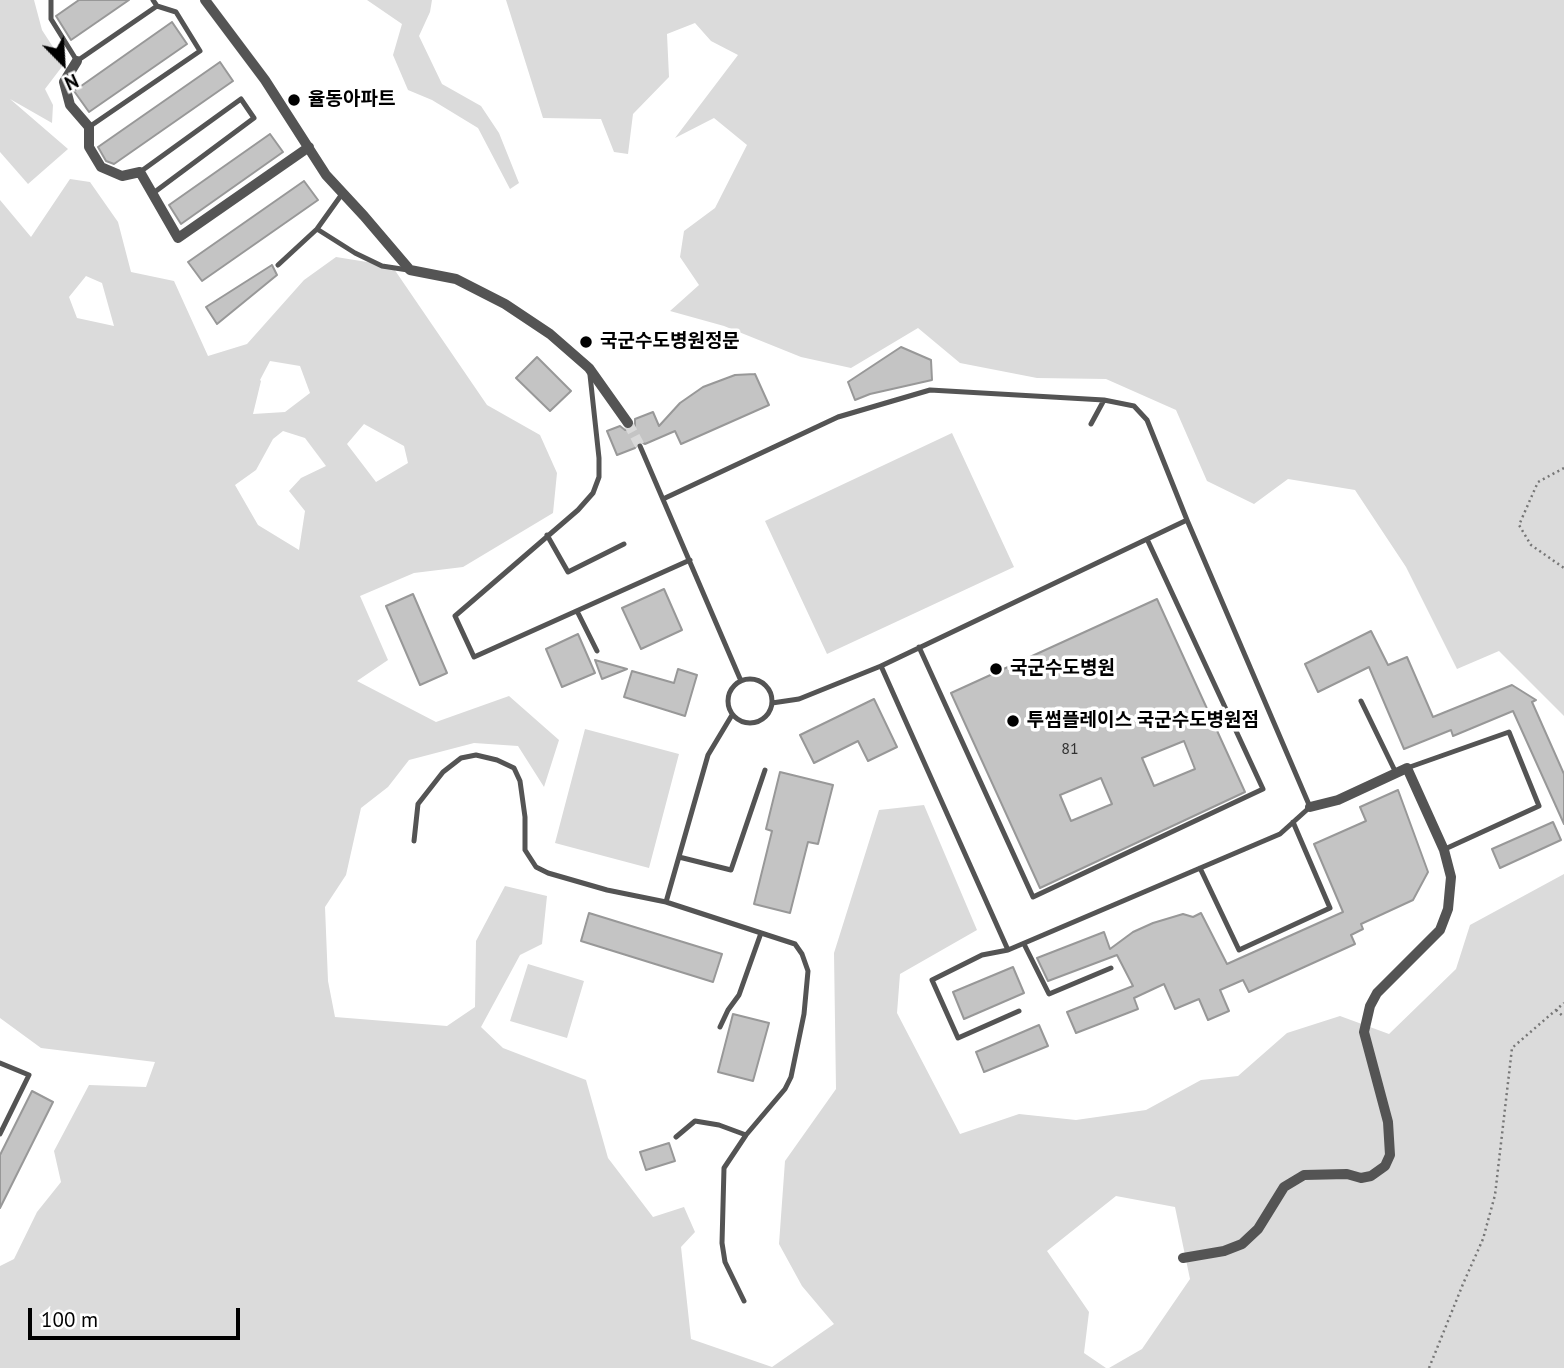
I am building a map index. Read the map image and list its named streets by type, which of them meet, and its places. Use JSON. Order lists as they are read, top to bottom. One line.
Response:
{"places":["율동아파트","국군수도병원정문","국군수도병원","투썸플레이스 국군수도병원점"],"house_numbers":["81"],"scale_bar":"100 m","north":"bottom right"}
